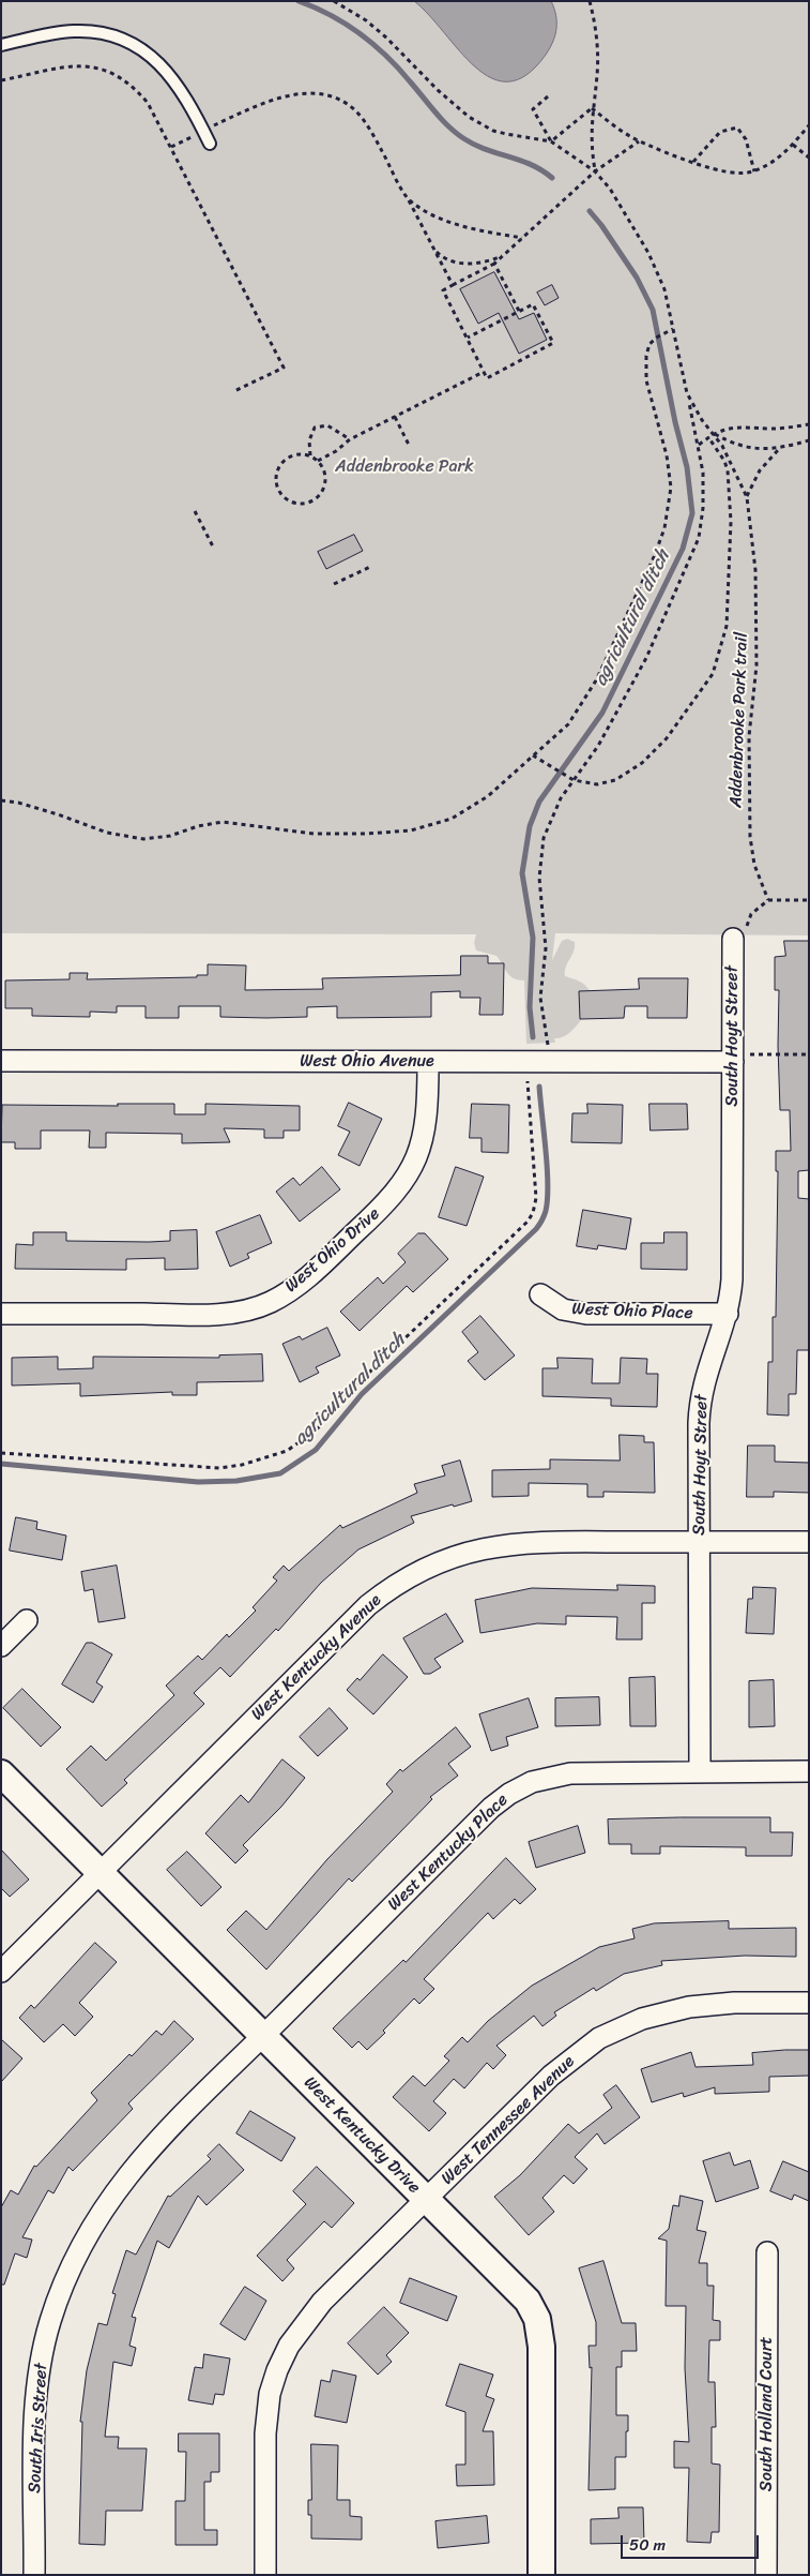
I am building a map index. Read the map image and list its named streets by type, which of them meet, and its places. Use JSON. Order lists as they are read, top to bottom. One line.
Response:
{"streets":{"street":["South Hoyt Street","West Ohio Avenue","West Ohio Drive","West Ohio Place","West Kentucky Avenue","West Kentucky Place","West Tennessee Avenue","West Kentucky Drive","South Holland Court","South Iris Street"],"path":["Addenbrooke Park trail"]},"crossings":[["South Hoyt Street","West Ohio Avenue"],["South Hoyt Street","West Ohio Place"],["South Hoyt Street","West Kentucky Avenue"],["South Hoyt Street","West Kentucky Place"],["West Ohio Avenue","West Ohio Drive"],["West Kentucky Avenue","West Kentucky Drive"],["West Kentucky Place","West Kentucky Drive"],["West Kentucky Place","South Iris Street"],["West Tennessee Avenue","West Kentucky Drive"],["West Kentucky Drive","South Iris Street"]],"water":["agricultural ditch"],"parks":["Addenbrooke Park"],"scale_bar":"50 m"}
